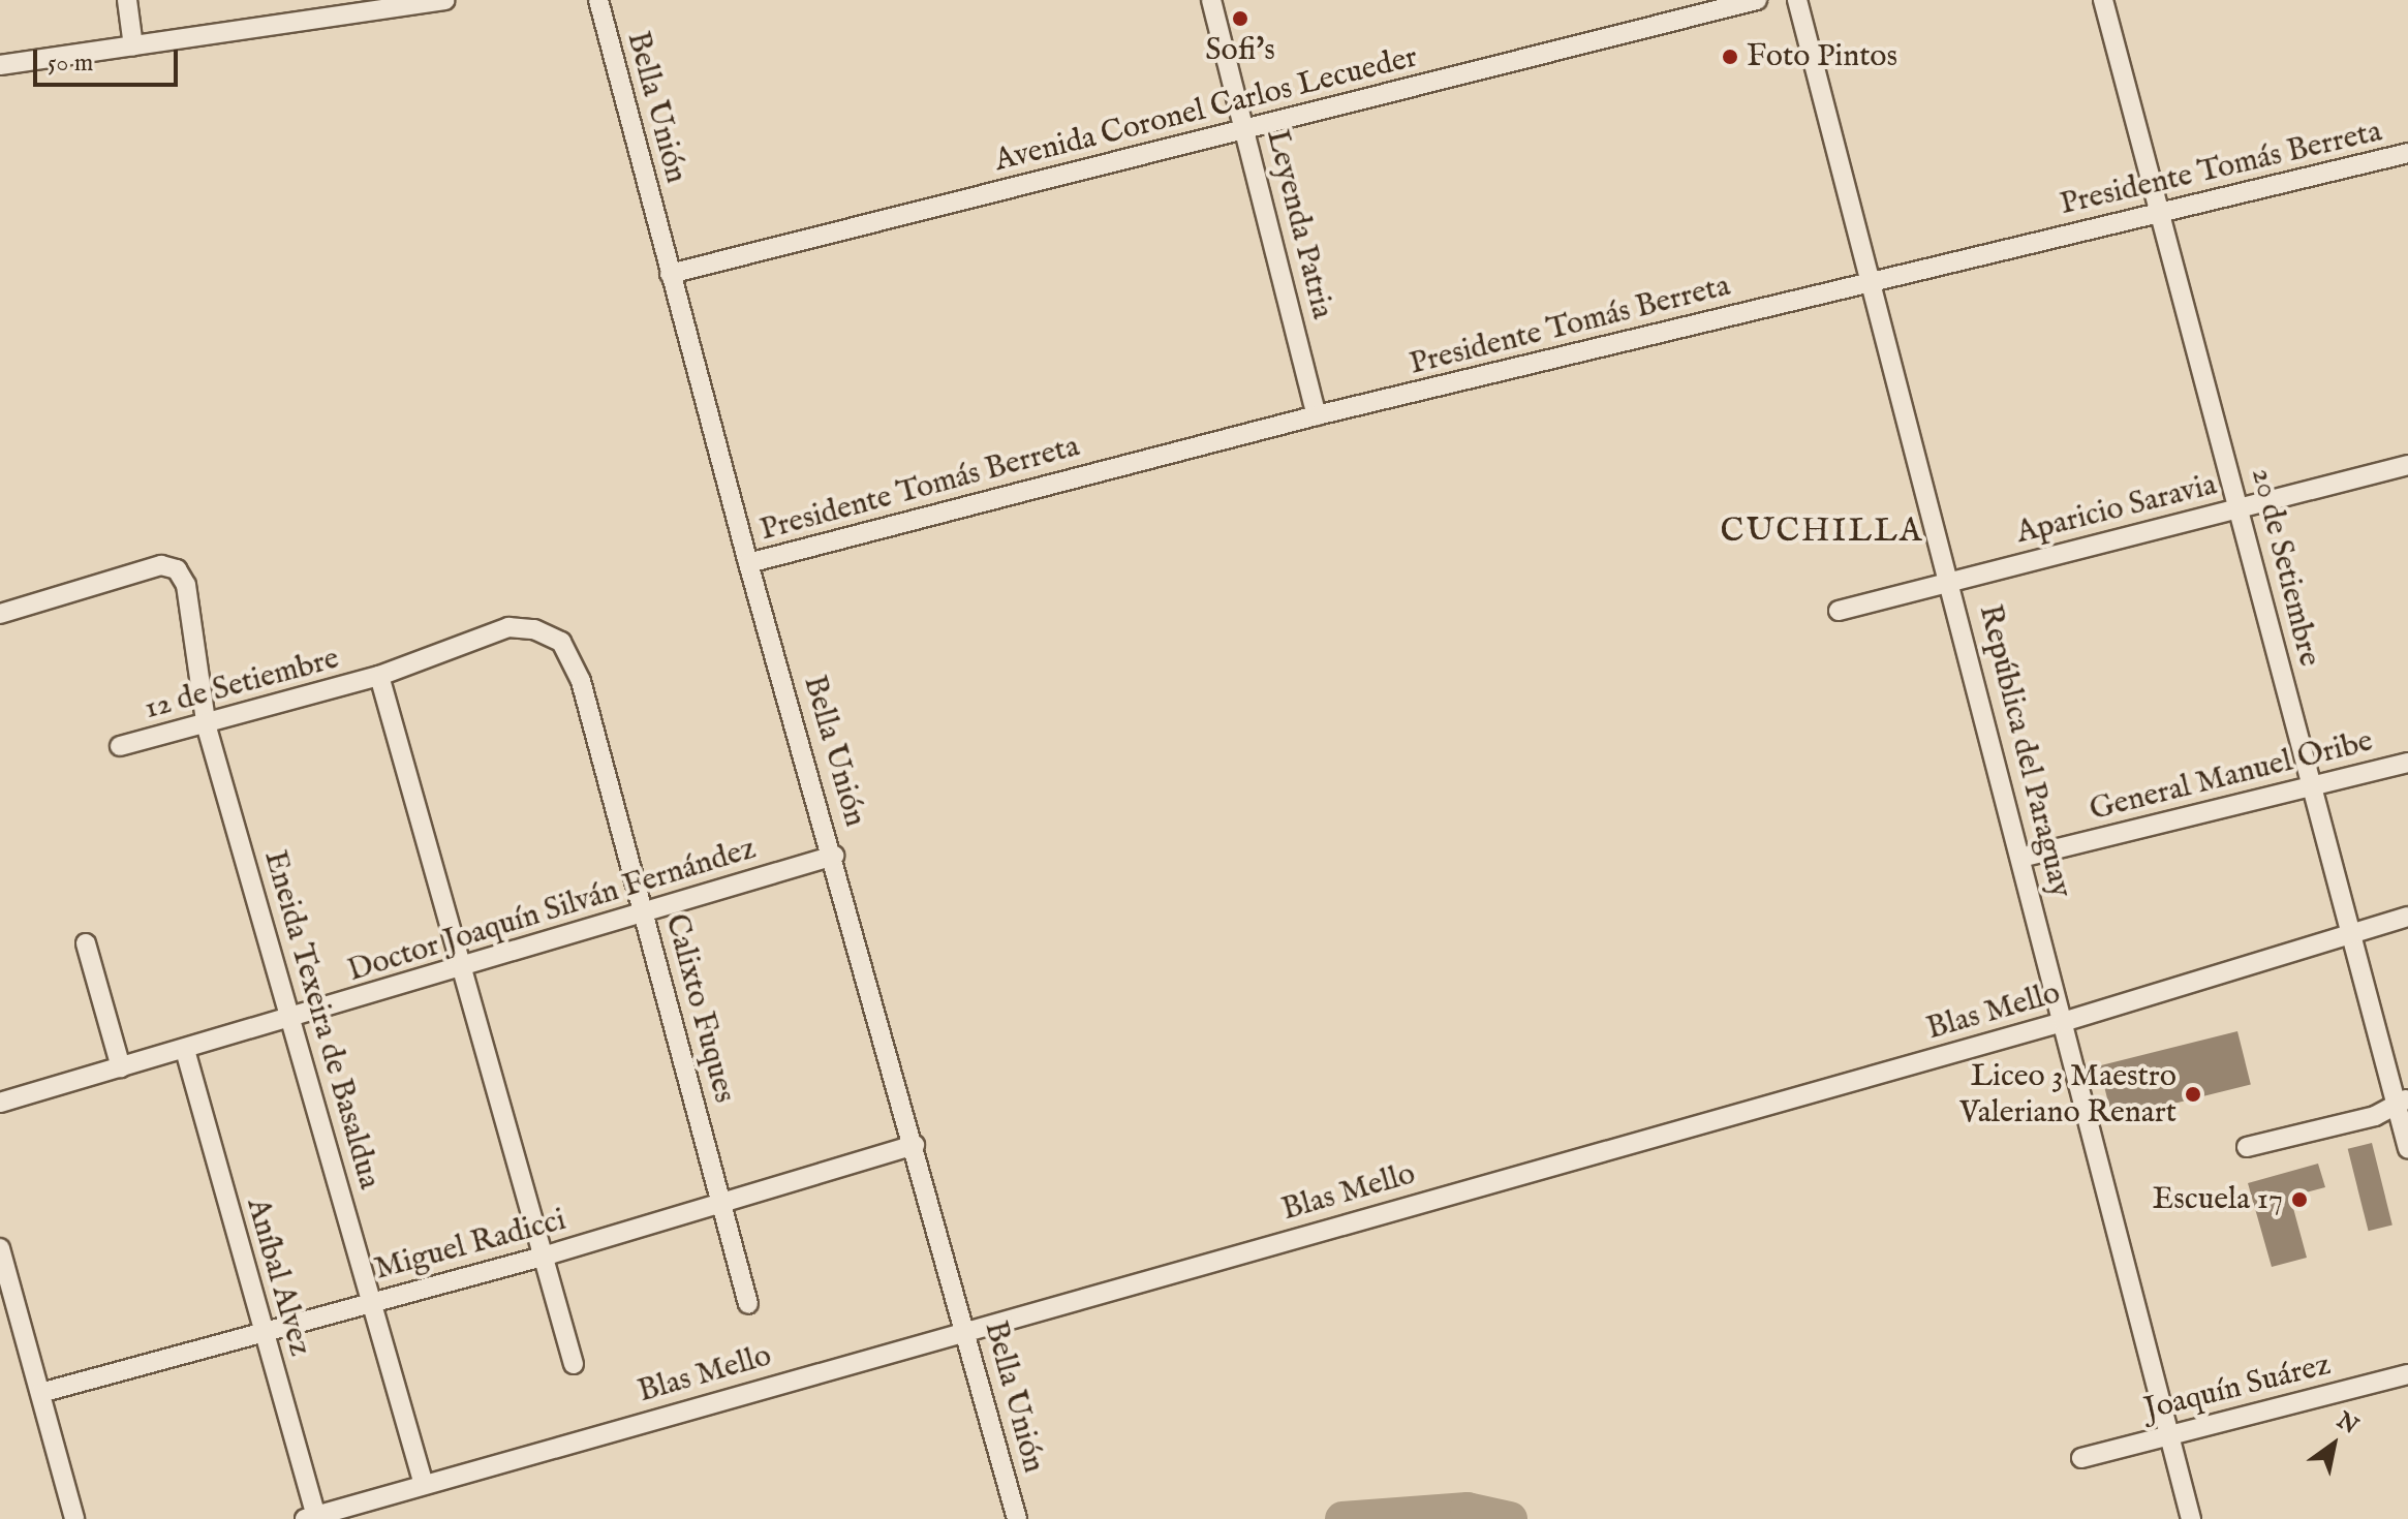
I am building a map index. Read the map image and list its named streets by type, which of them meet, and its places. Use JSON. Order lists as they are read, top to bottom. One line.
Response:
{"streets":{"street":["Bella Unión","Avenida Coronel Carlos Lecueder","Presidente Tomás Berreta","Leyenda Patria","Aparicio Saravia","20 de Setiembre","12 de Setiembre","República del Paraguay","General Manuel Oribe","Doctor Joaquín Silván Fernández","Calixto Fuques","Blas Mello","Eneida Texeira de Basaldua","Miguel Radicci","Aníbal Alvez","Joaquín Suárez"]},"crossings":[["Bella Unión","Avenida Coronel Carlos Lecueder"],["Bella Unión","Presidente Tomás Berreta"],["Bella Unión","Doctor Joaquín Silván Fernández"],["Bella Unión","Blas Mello"],["Bella Unión","Miguel Radicci"],["Avenida Coronel Carlos Lecueder","Leyenda Patria"],["Presidente Tomás Berreta","Leyenda Patria"],["Presidente Tomás Berreta","20 de Setiembre"],["Presidente Tomás Berreta","República del Paraguay"],["Aparicio Saravia","20 de Setiembre"],["Aparicio Saravia","República del Paraguay"],["20 de Setiembre","General Manuel Oribe"],["20 de Setiembre","Blas Mello"],["12 de Setiembre","Calixto Fuques"],["12 de Setiembre","Eneida Texeira de Basaldua"],["República del Paraguay","General Manuel Oribe"],["República del Paraguay","Blas Mello"],["República del Paraguay","Joaquín Suárez"],["Doctor Joaquín Silván Fernández","Calixto Fuques"],["Doctor Joaquín Silván Fernández","Eneida Texeira de Basaldua"],["Doctor Joaquín Silván Fernández","Aníbal Alvez"],["Calixto Fuques","Miguel Radicci"],["Blas Mello","Eneida Texeira de Basaldua"],["Blas Mello","Aníbal Alvez"],["Eneida Texeira de Basaldua","Miguel Radicci"],["Miguel Radicci","Aníbal Alvez"]],"districts":["CUCHILLA"],"places":["Sofi's","Foto Pintos","Liceo 3 Maestro Valeriano Renart","Escuela 17"],"scale_bar":"50 m","north":"top right"}
